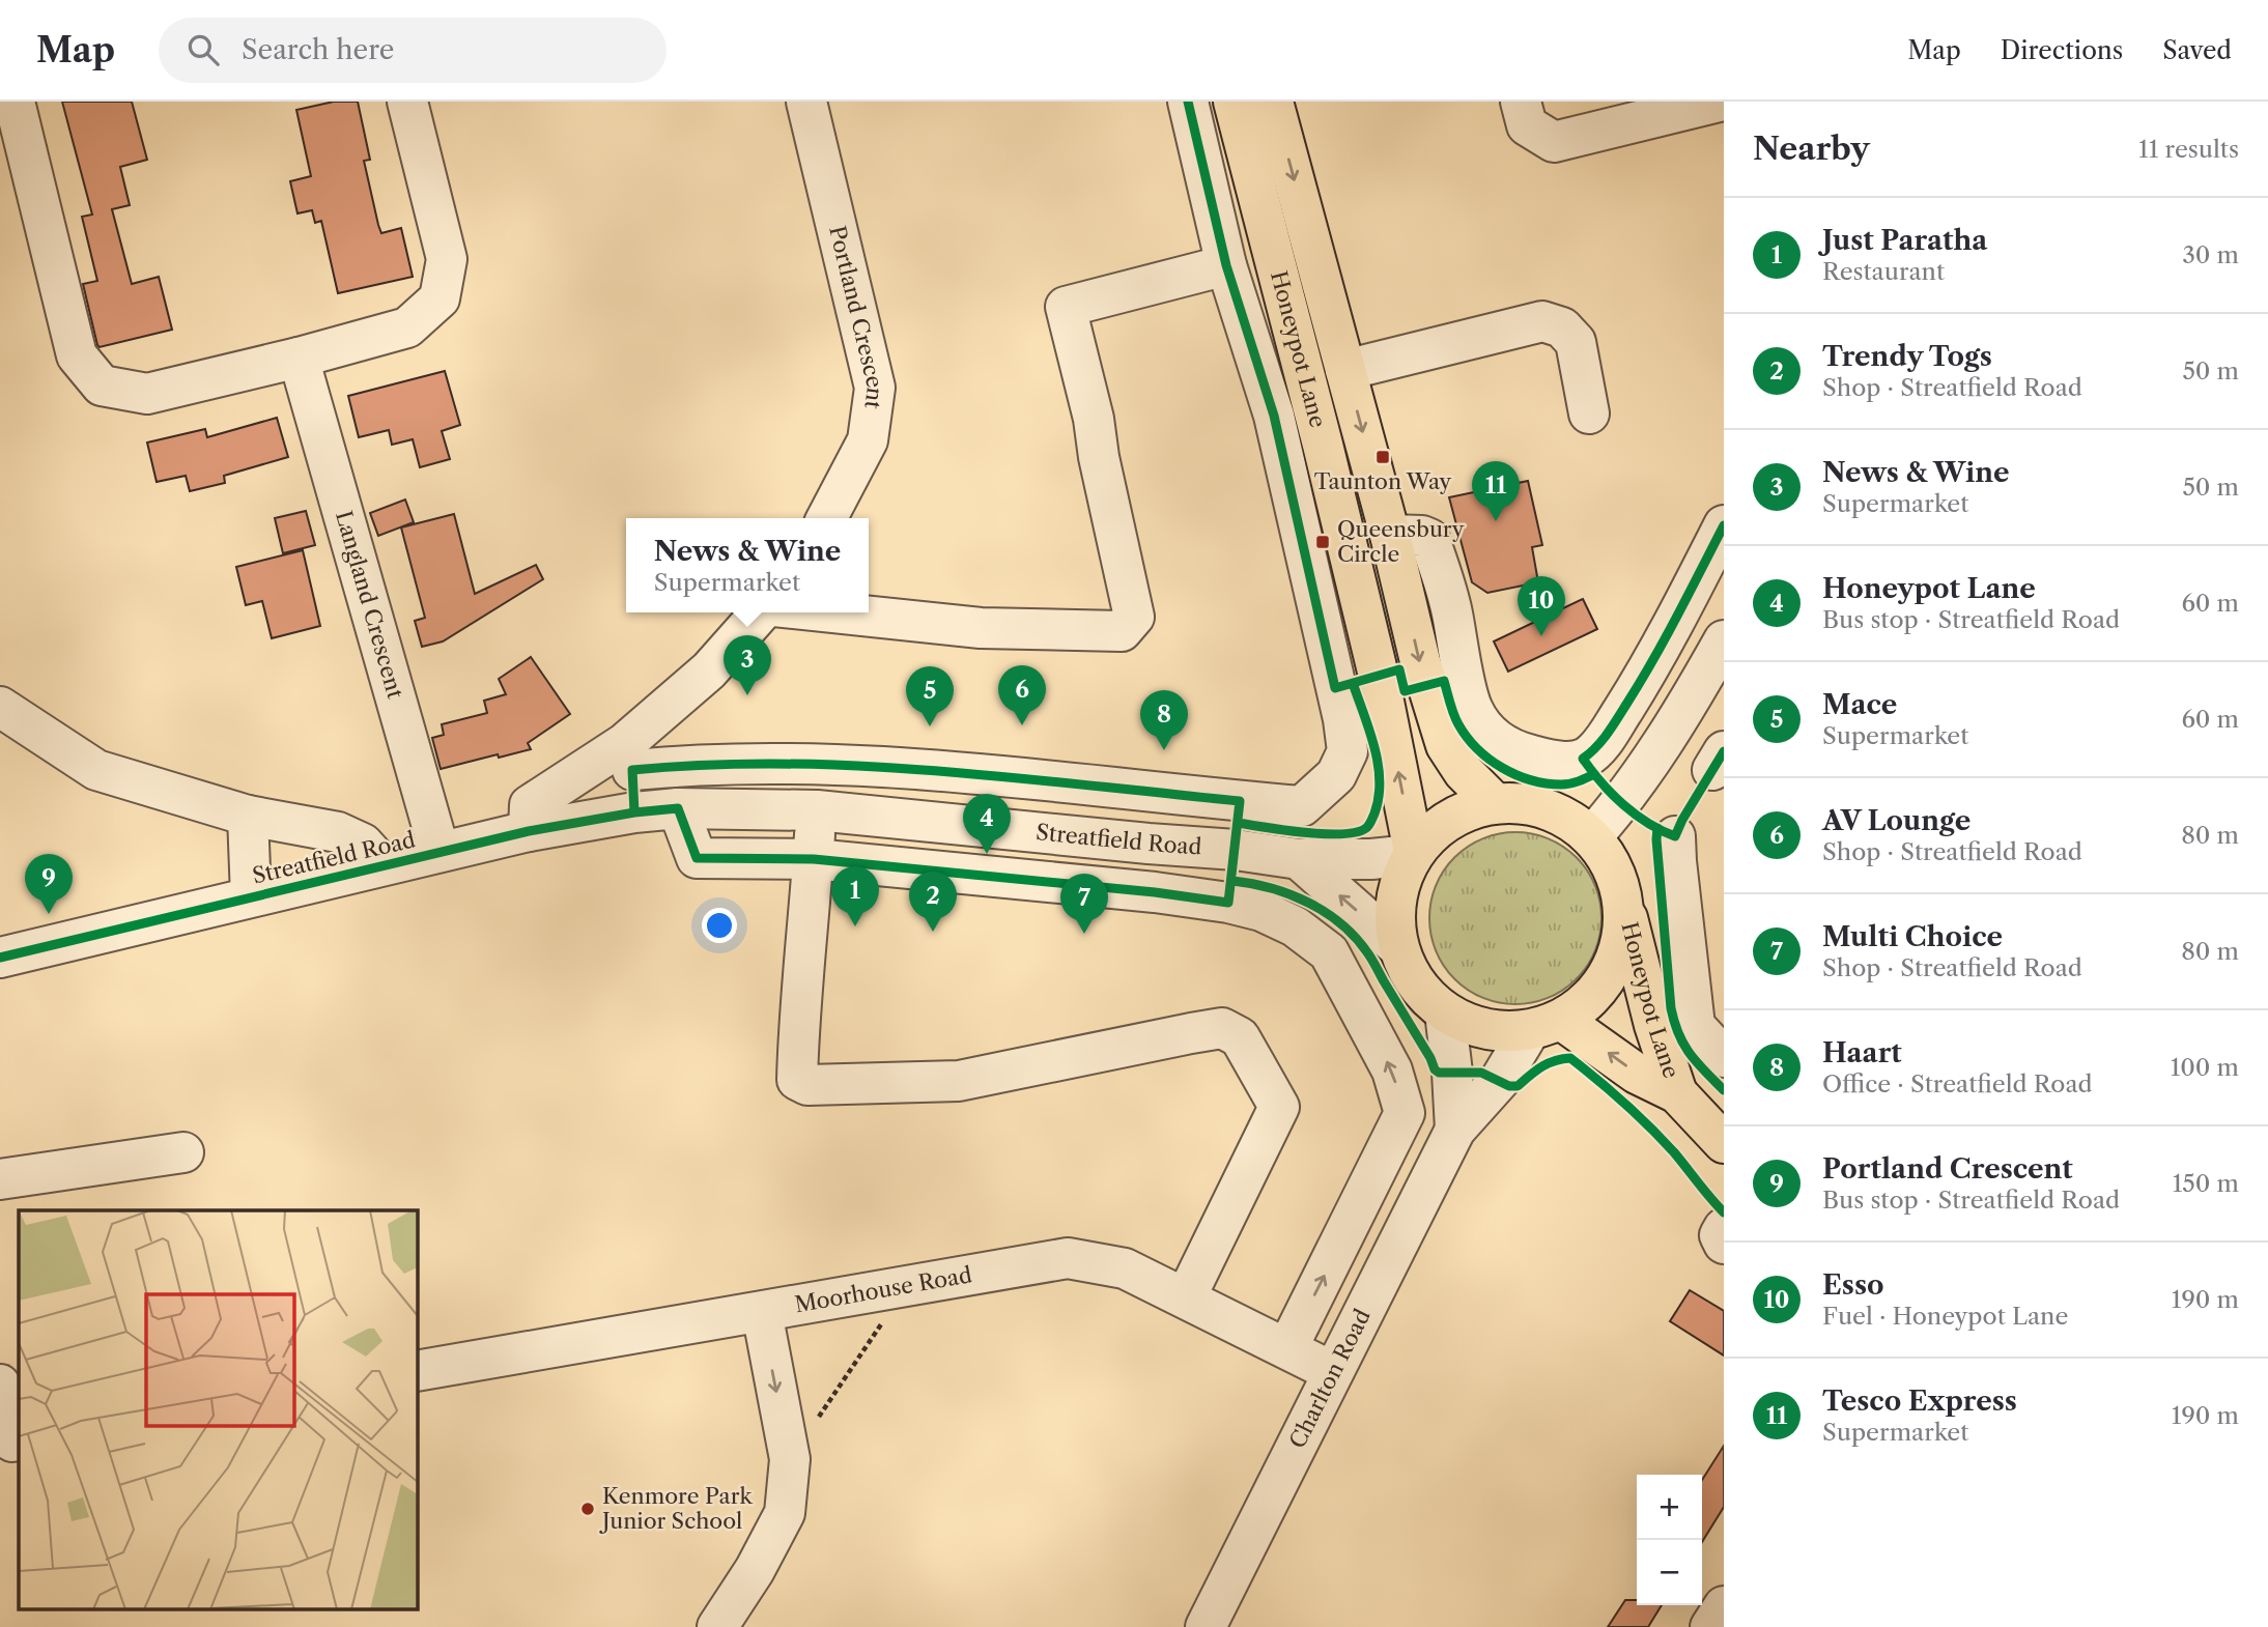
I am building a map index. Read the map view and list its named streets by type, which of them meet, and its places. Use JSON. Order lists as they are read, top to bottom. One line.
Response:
{"streets":{"main road":["Honeypot Lane"],"street":["Portland Crescent","Langland Crescent","Streatfield Road","Moorhouse Road","Charlton Road"]},"crossings":[["Honeypot Lane","Streatfield Road"],["Honeypot Lane","Charlton Road"],["Langland Crescent","Streatfield Road"],["Streatfield Road","Charlton Road"],["Moorhouse Road","Charlton Road"]],"places":{"transit":["Taunton Way","Queensbury Circle"],"other":["Kenmore Park Junior School"]},"page":{"header":"Map","search":"Search here","nav":["Map","Directions","Saved"],"heading":["Nearby","11 results"],"list":[{"mark":"1","name":"Just Paratha","note":"Restaurant","value":"30 m"},{"mark":"2","name":"Trendy Togs","note":"Shop · Streatfield Road","value":"50 m"},{"mark":"3","name":"News & Wine","note":"Supermarket","value":"50 m"},{"mark":"4","name":"Honeypot Lane","note":"Bus stop · Streatfield Road","value":"60 m"},{"mark":"5","name":"Mace","note":"Supermarket","value":"60 m"},{"mark":"6","name":"AV Lounge","note":"Shop · Streatfield Road","value":"80 m"},{"mark":"7","name":"Multi Choice","note":"Shop · Streatfield Road","value":"80 m"},{"mark":"8","name":"Haart","note":"Office · Streatfield Road","value":"100 m"},{"mark":"9","name":"Portland Crescent","note":"Bus stop · Streatfield Road","value":"150 m"},{"mark":"10","name":"Esso","note":"Fuel · Honeypot Lane","value":"190 m"},{"mark":"11","name":"Tesco Express","note":"Supermarket","value":"190 m"}],"pins":["11","10","3","6","5","8","4","9","1","2","7"],"popup":["News & Wine","Supermarket"],"map_buttons":["+","−"]}}
